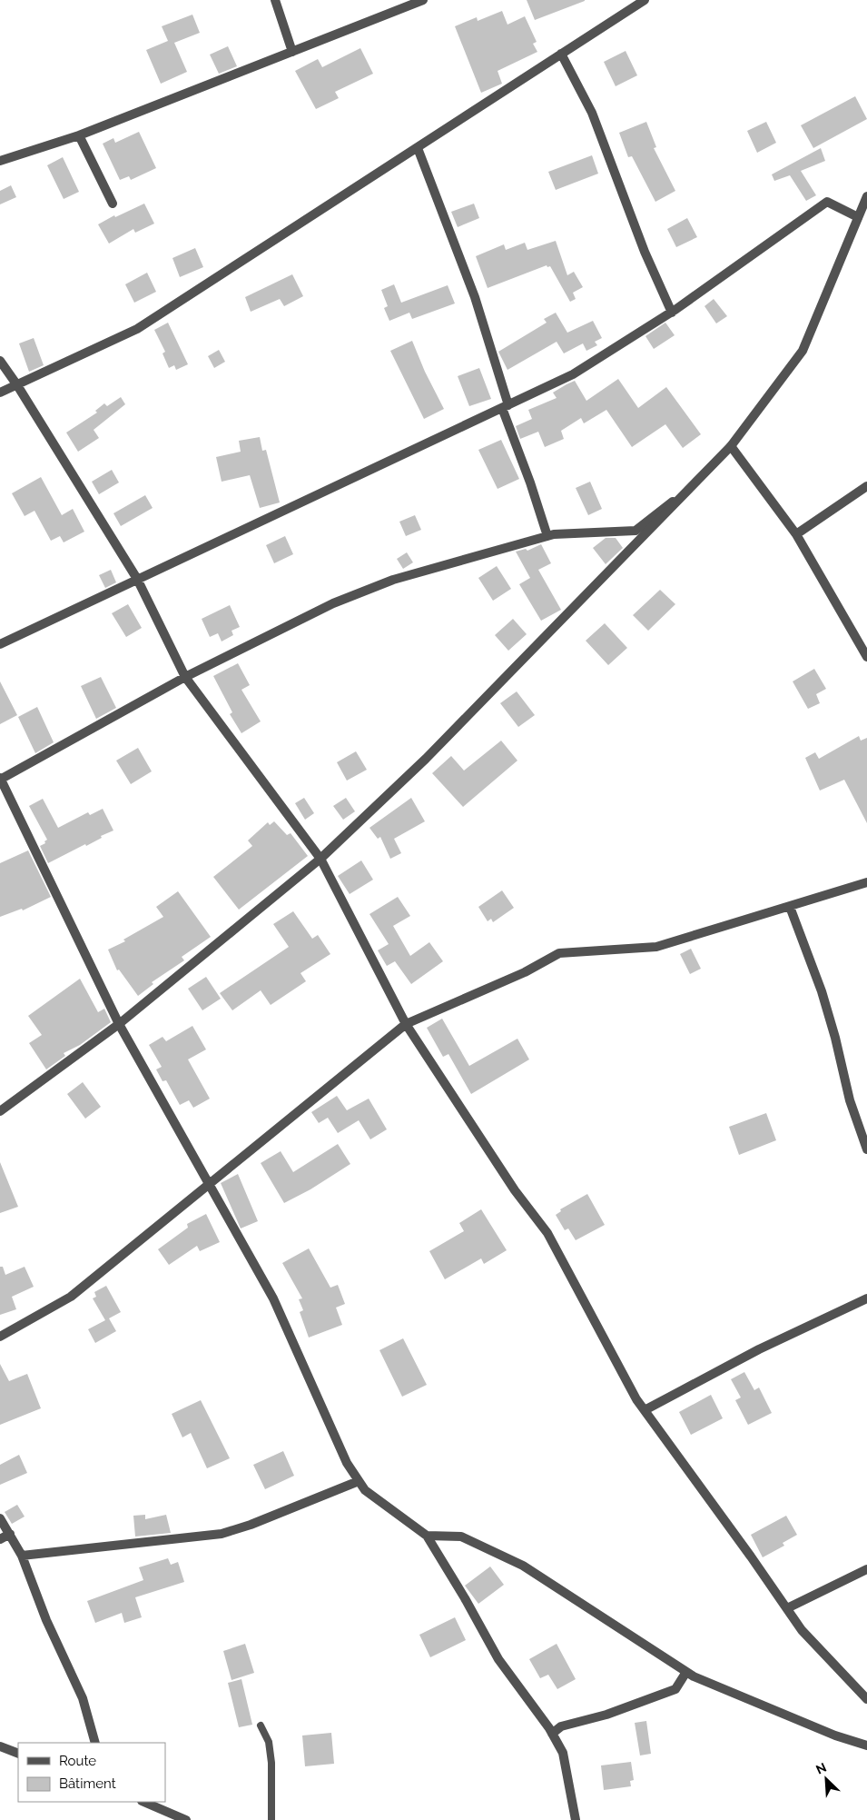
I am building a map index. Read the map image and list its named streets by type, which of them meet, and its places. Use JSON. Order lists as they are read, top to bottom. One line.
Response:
{"legend":["Route","Bâtiment"],"north":"top left"}
